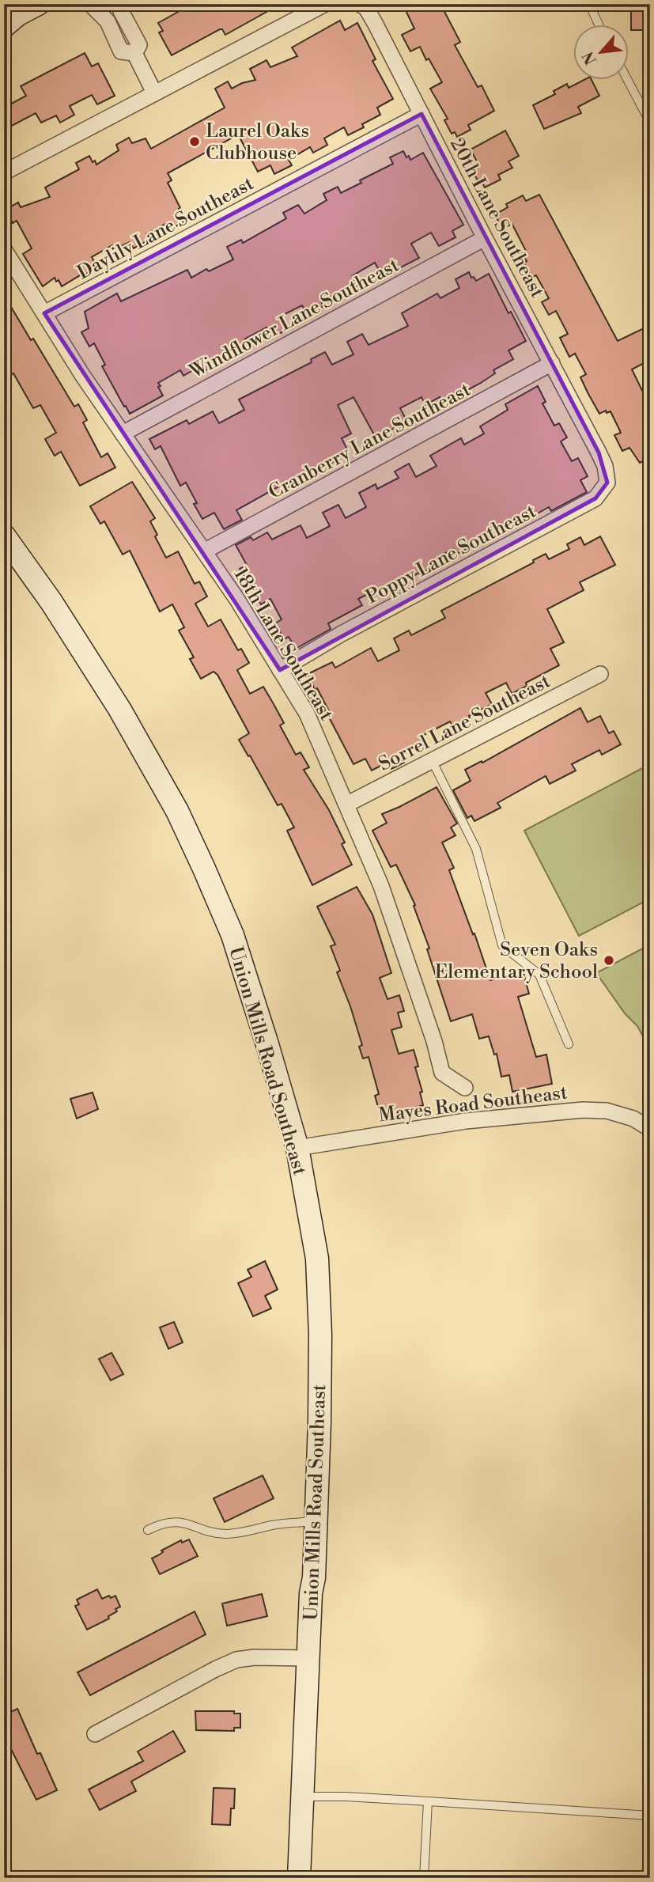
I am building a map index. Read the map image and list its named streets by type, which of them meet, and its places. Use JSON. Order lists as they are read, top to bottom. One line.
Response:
{"streets":{"street":["20th Lane Southeast","Daylily Lane Southeast","Windflower Lane Southeast","Cranberry Lane Southeast","Poppy Lane Southeast","18th Lane Southeast","Sorrel Lane Southeast","Union Mills Road Southeast","Mayes Road Southeast"]},"crossings":[["20th Lane Southeast","Daylily Lane Southeast"],["20th Lane Southeast","Windflower Lane Southeast"],["20th Lane Southeast","Cranberry Lane Southeast"],["20th Lane Southeast","Poppy Lane Southeast"],["Daylily Lane Southeast","18th Lane Southeast"],["Windflower Lane Southeast","18th Lane Southeast"],["Cranberry Lane Southeast","18th Lane Southeast"],["Poppy Lane Southeast","18th Lane Southeast"],["18th Lane Southeast","Sorrel Lane Southeast"],["Union Mills Road Southeast","Mayes Road Southeast"]],"places":["Laurel Oaks Clubhouse","Seven Oaks Elementary School"],"north":"bottom left"}
